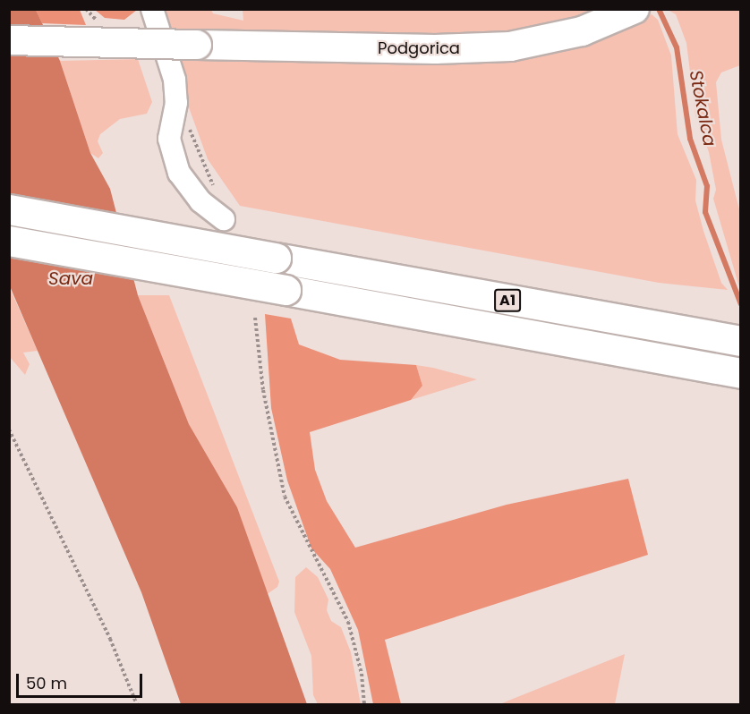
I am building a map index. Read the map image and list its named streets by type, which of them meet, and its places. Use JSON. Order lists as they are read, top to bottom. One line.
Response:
{"streets":{"highway":["A1"],"main road":["Podgorica"]},"water":["Stokalca","Sava"],"scale_bar":"50 m"}
